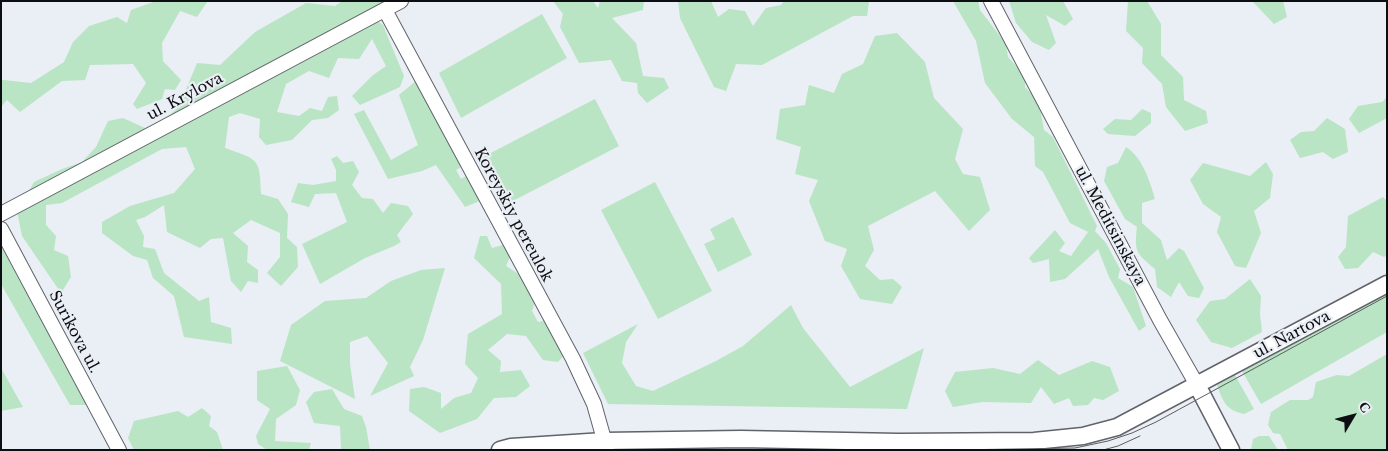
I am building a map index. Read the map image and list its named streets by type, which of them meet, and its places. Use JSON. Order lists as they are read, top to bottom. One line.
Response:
{"streets":{"street":["ul. Krylova","Koreyskiy pereulok","ul. Meditsinskaya","Surikova ul.","ul. Nartova"]},"crossings":[["ul. Krylova","Koreyskiy pereulok"],["Koreyskiy pereulok","ul. Nartova"],["ul. Meditsinskaya","ul. Nartova"]],"north":"top right"}
